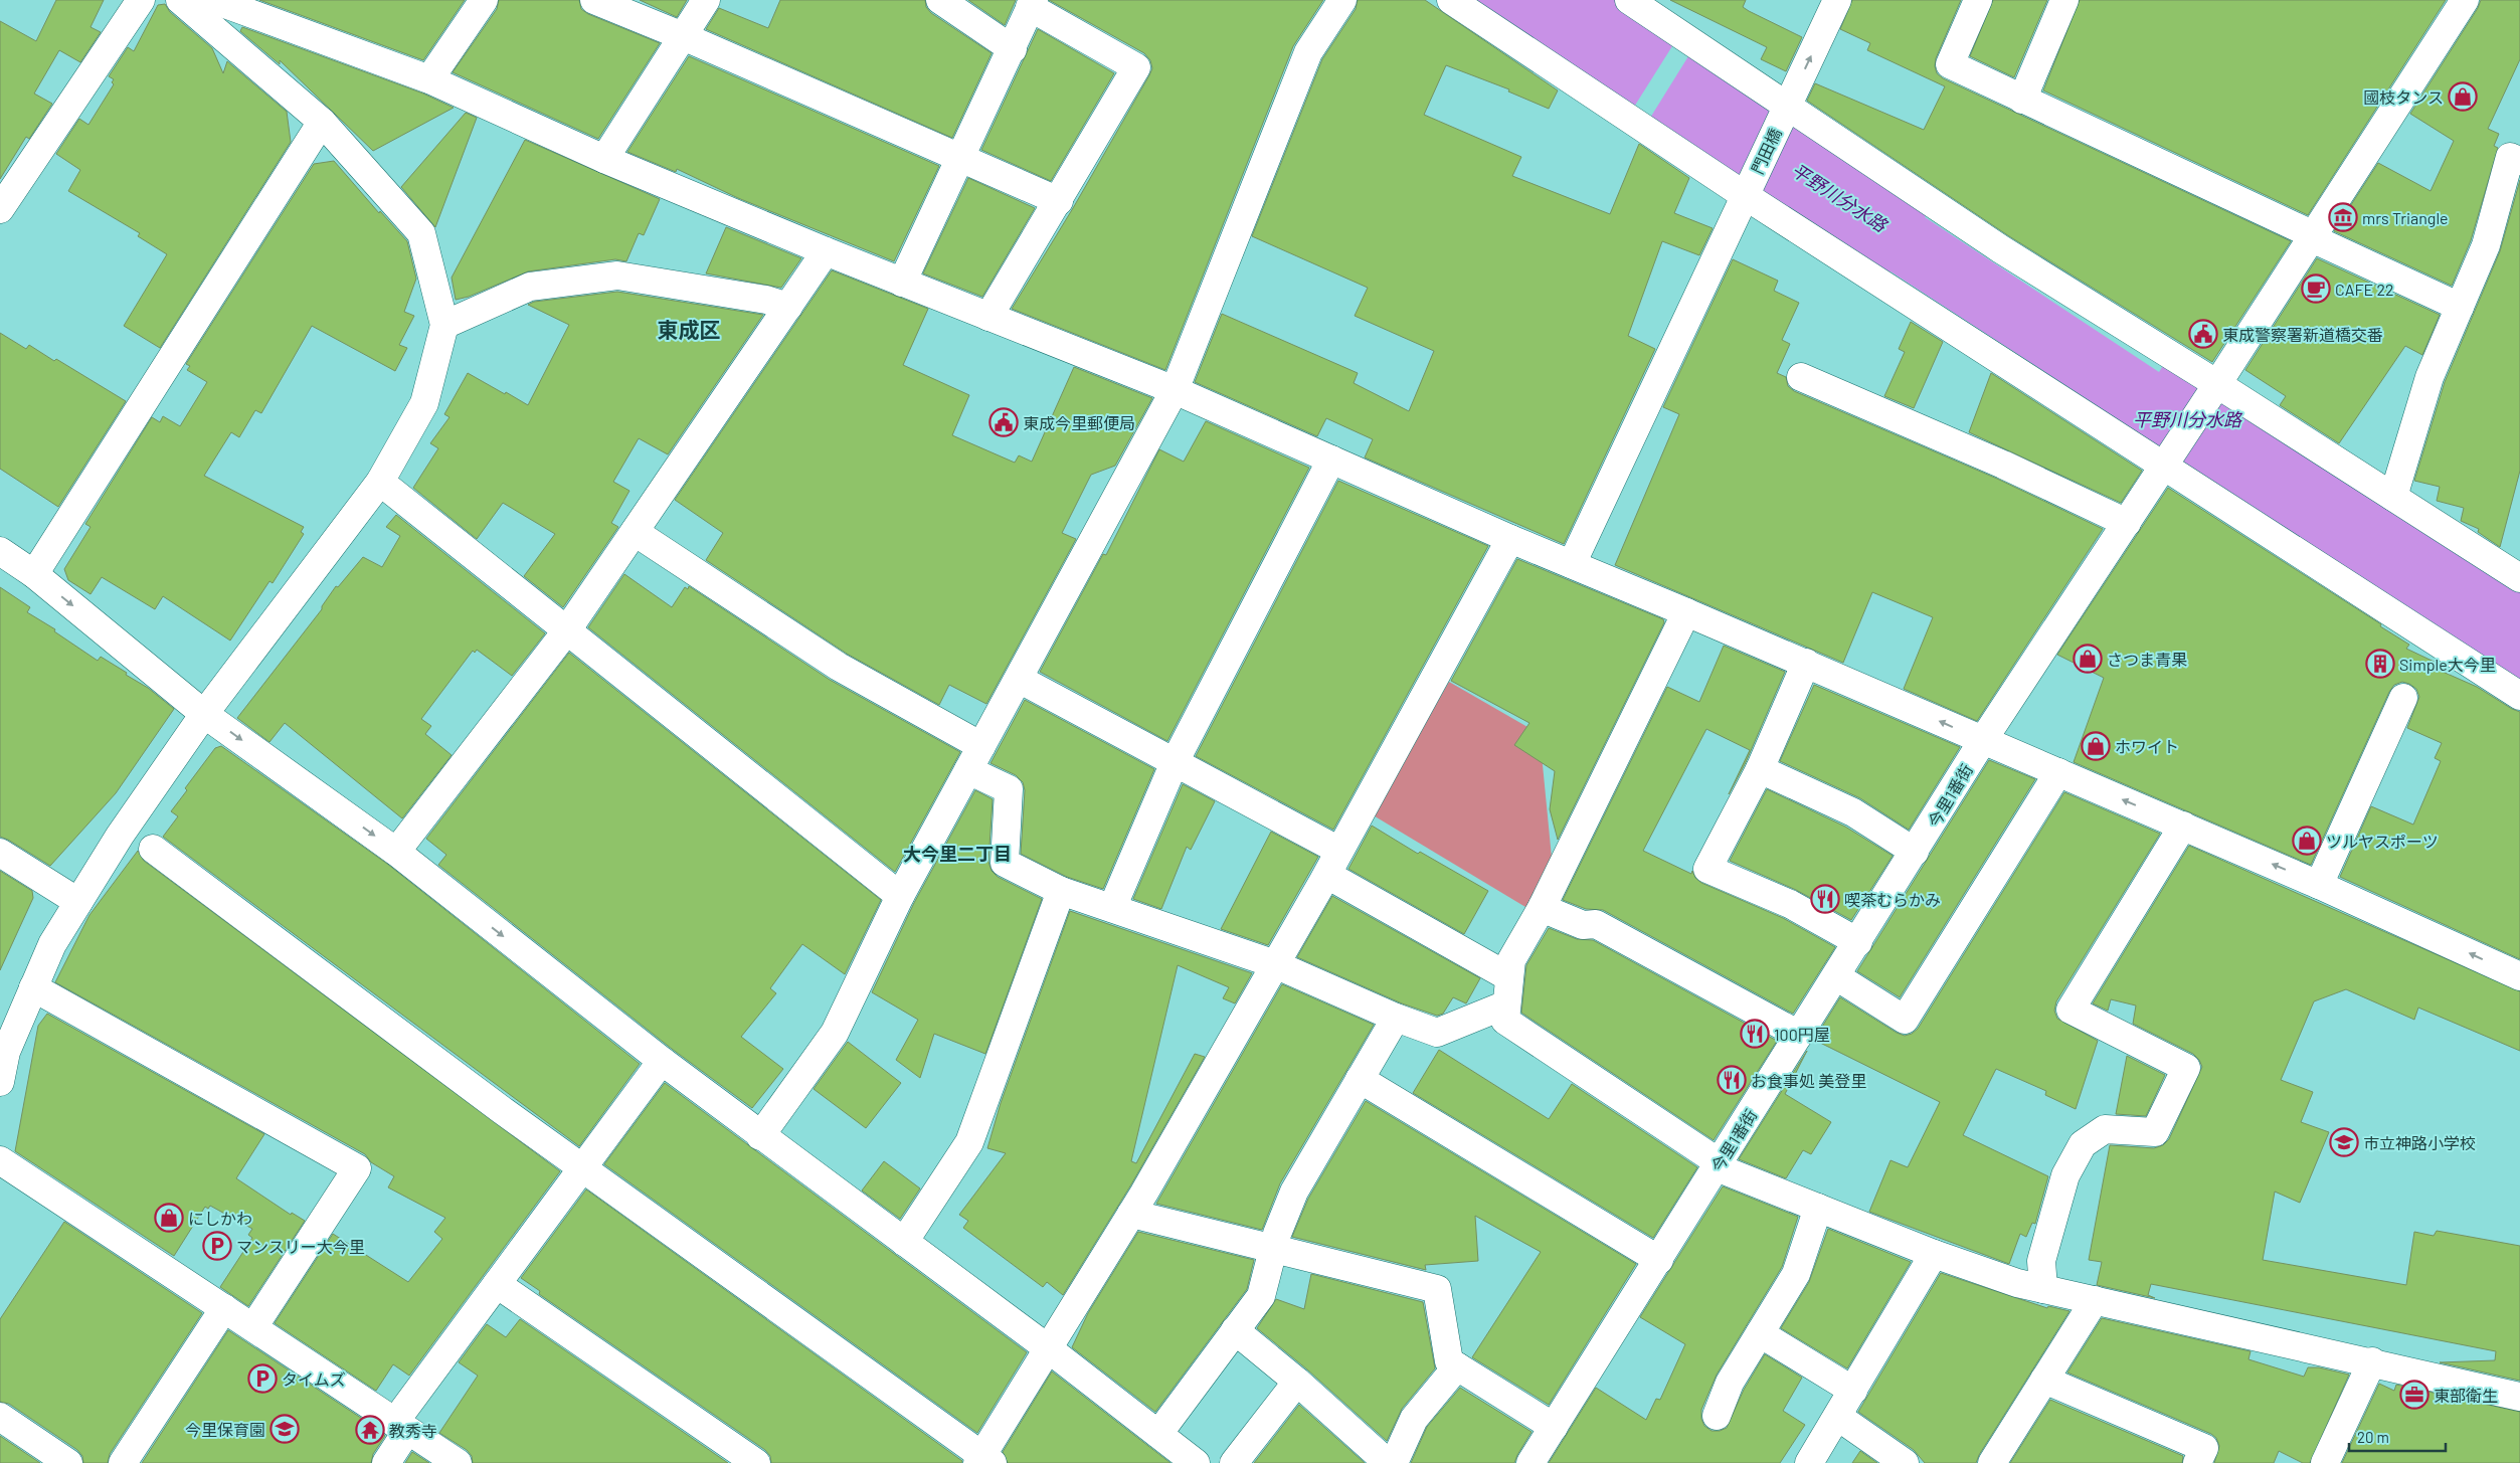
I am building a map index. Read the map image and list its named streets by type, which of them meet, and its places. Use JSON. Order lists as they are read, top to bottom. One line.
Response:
{"streets":{"street":["門田橋","今里1番街"]},"districts":["東成区","大今里二丁目"],"water":["平野川分水路"],"places":{"shop":["國枝タンス","さつま青果","ホワイト","ツルヤスポーツ","にしかわ"],"museum":["mrs Triangle"],"cafe":["CAFE 22"],"public building":["東成警察署新道橋交番","東成今里郵便局"],"building":["Simple大今里"],"restaurant":["喫茶むらかみ","100円屋","お食事処 美登里"],"school or university":["市立神路小学校","今里保育園"],"parking":["マンスリー大今里","タイムズ"],"office":["東部衛生"],"temple":["教秀寺"]},"scale_bar":"20 m"}
